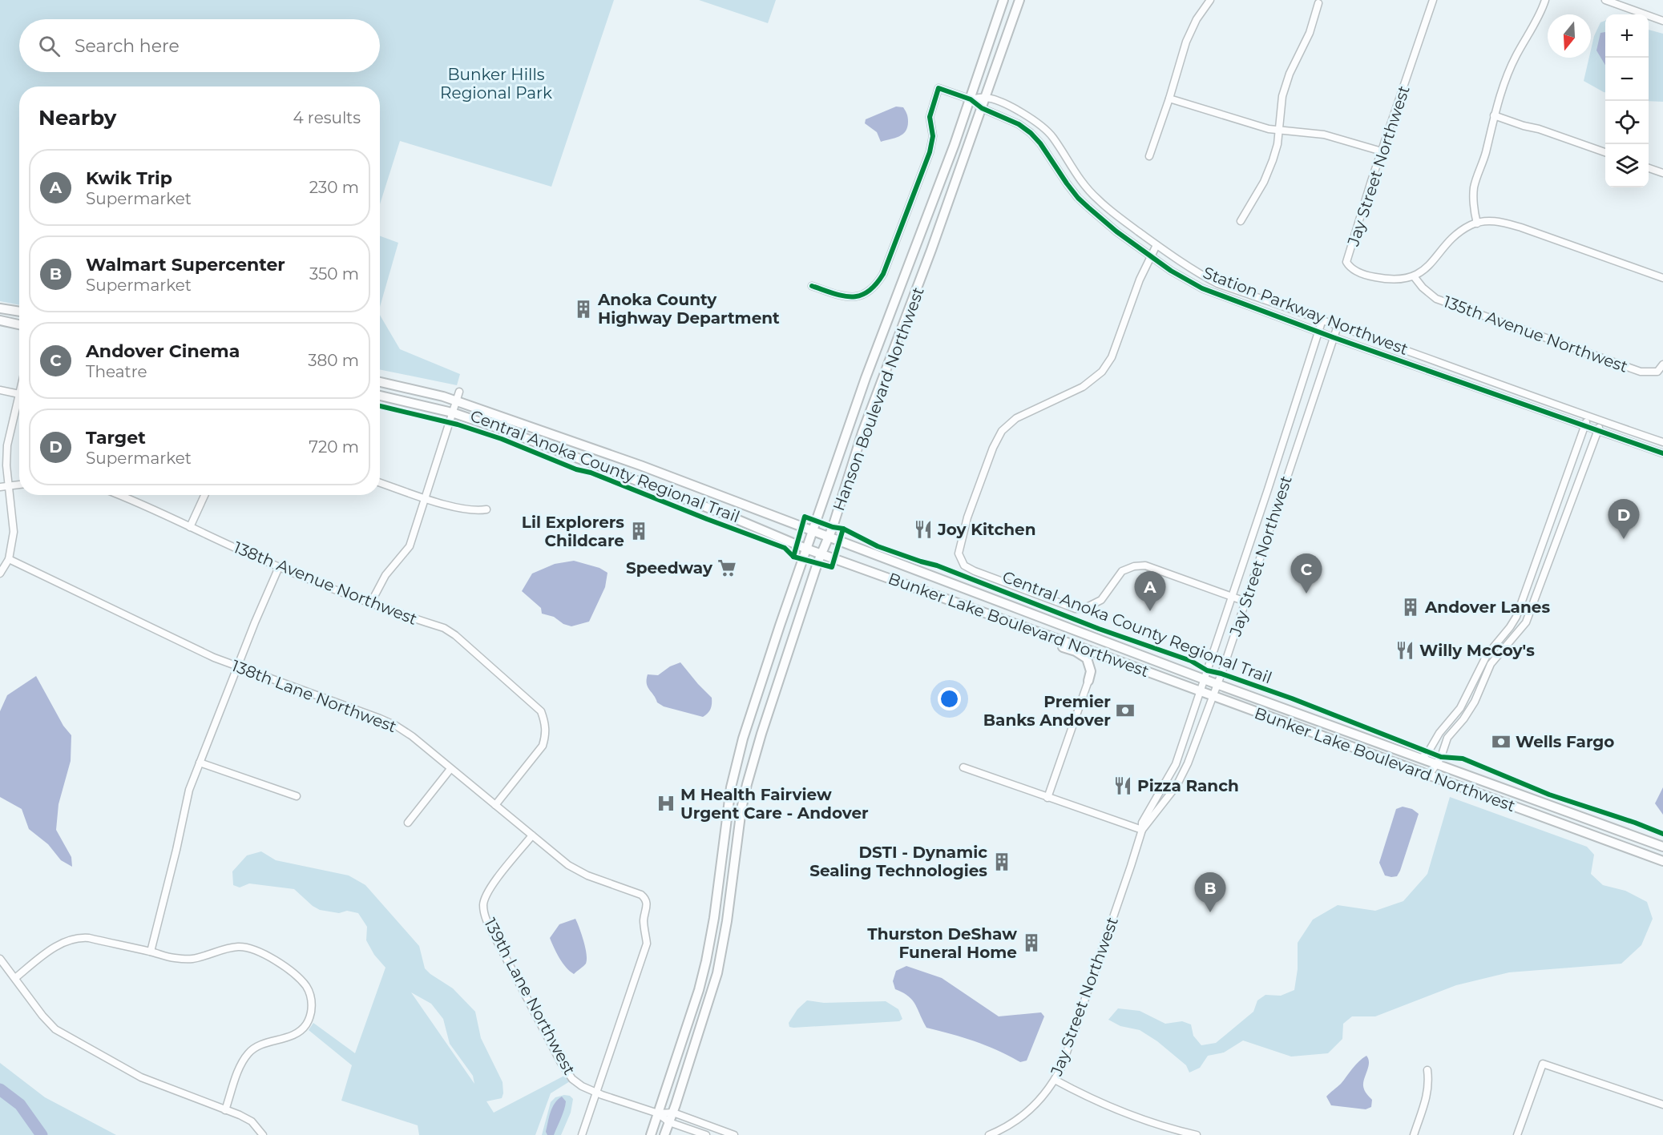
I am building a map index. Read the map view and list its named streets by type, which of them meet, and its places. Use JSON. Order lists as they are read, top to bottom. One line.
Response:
{"streets":{"main road":["Hanson Boulevard Northwest","Bunker Lake Boulevard Northwest"],"street":["Jay Street Northwest","Station Parkway Northwest","135th Avenue Northwest","138th Avenue Northwest","138th Lane Northwest","139th Lane Northwest"],"cycle path":["Central Anoka County Regional Trail"]},"crossings":[["Jay Street Northwest","Station Parkway Northwest"],["Jay Street Northwest","135th Avenue Northwest"],["Jay Street Northwest","Bunker Lake Boulevard Northwest"],["Station Parkway Northwest","Hanson Boulevard Northwest"],["Hanson Boulevard Northwest","Bunker Lake Boulevard Northwest"],["Hanson Boulevard Northwest","139th Lane Northwest"],["138th Avenue Northwest","138th Lane Northwest"],["138th Lane Northwest","139th Lane Northwest"]],"parks":["Bunker Hills Regional Park"],"places":{"building":["Anoka County Highway Department","Lil Explorers Childcare","Andover Lanes","DSTI - Dynamic Sealing Technologies","Thurston DeShaw Funeral Home"],"restaurant":["Joy Kitchen","Willy McCoy's","Pizza Ranch"],"supermarket":["Speedway"],"bank":["Premier Banks Andover","Wells Fargo"],"hospital":["M Health Fairview Urgent Care - Andover"]},"north":"bottom","page":{"map_buttons":["+","−"],"search":"Search here","heading":["Nearby","4 results"],"list":[{"mark":"A","name":"Kwik Trip","note":"Supermarket","value":"230 m"},{"mark":"B","name":"Walmart Supercenter","note":"Supermarket","value":"350 m"},{"mark":"C","name":"Andover Cinema","note":"Theatre","value":"380 m"},{"mark":"D","name":"Target","note":"Supermarket","value":"720 m"}],"pins":["D","C","A","B"]}}
